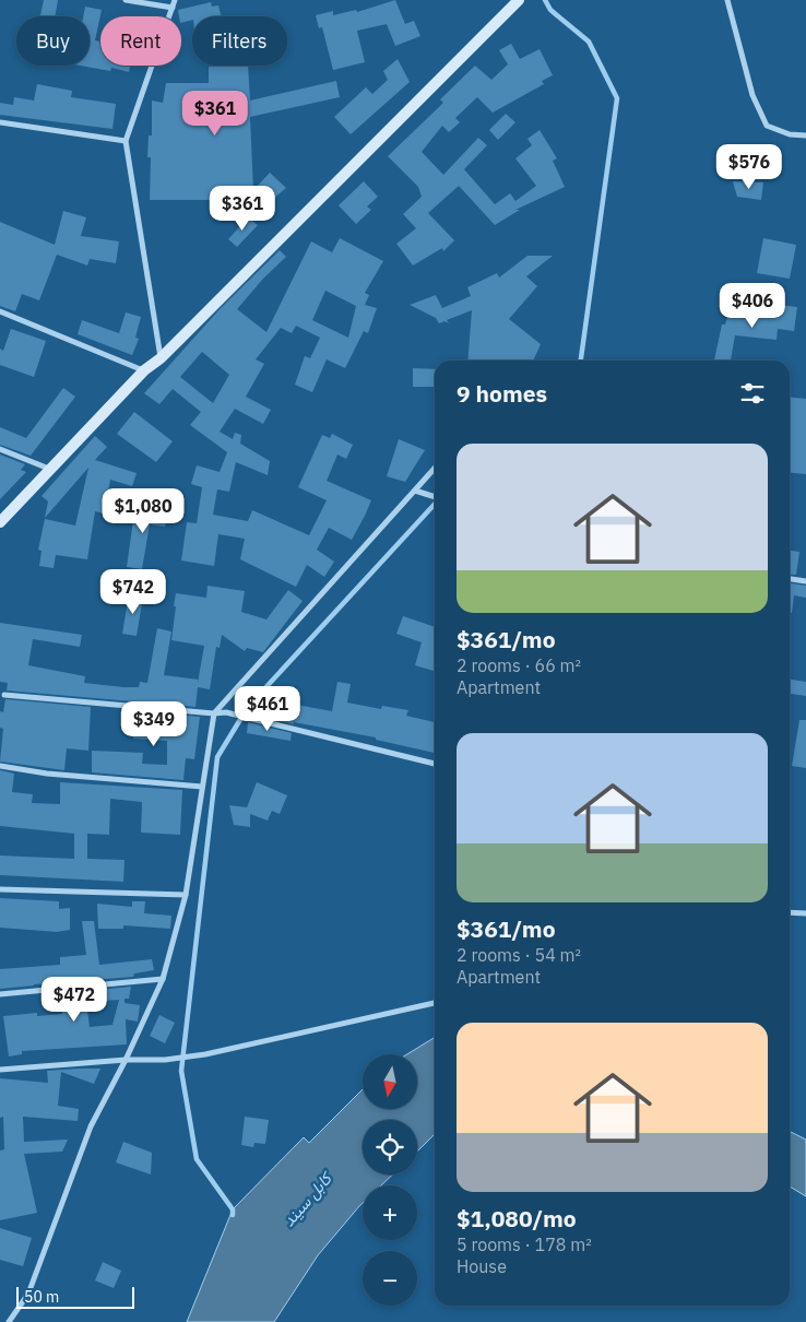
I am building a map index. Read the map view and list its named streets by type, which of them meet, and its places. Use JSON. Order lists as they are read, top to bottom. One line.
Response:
{"water":["کابل سيند"],"scale_bar":"50 m","north":"bottom","page":{"chip":["Buy","Rent","Filters"],"price":["$361","$576","$361","$406","$1,080","$742","$461","$349","$472"],"heading":"9 homes","list":[{"name":"$361/mo","note":"2 rooms · 66 m² · Apartment"},{"name":"$361/mo","note":"2 rooms · 54 m² · Apartment"},{"name":"$1,080/mo","note":"5 rooms · 178 m² · House"}],"map_buttons":["+","−"],"scale":"50 m"}}
